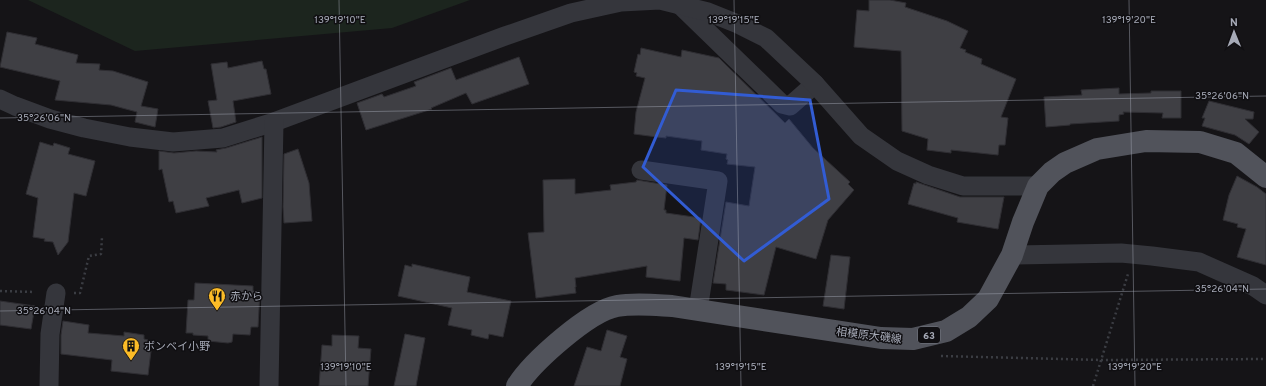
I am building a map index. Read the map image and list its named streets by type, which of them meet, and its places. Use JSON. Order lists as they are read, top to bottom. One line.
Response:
{"streets":{"main road":["相模原大磯線","63"]},"places":{"restaurant":["赤から"],"building":["ボンベイ小野"]},"north":"top","coordinates":["139°19'10\"E","139°19'15\"E","139°19'20\"E","35°26'06\"N","35°26'04\"N"]}
